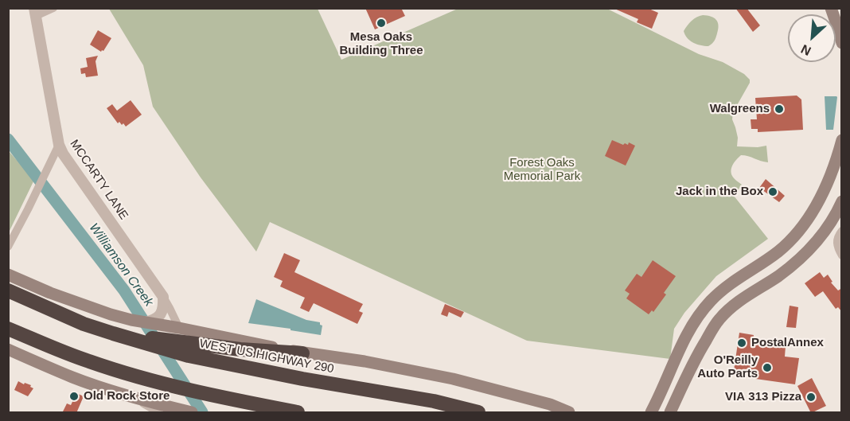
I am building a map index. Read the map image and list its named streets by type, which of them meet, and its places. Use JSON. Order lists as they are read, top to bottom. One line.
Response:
{"streets":{"highway":["WEST US HIGHWAY 290"],"street":["MCCARTY LANE"]},"water":["Williamson Creek"],"parks":["Forest Oaks Memorial Park"],"places":["Mesa Oaks Building Three","Walgreens","Jack in the Box","PostalAnnex","O'Reilly Auto Parts","Old Rock Store","VIA 313 Pizza"],"north":"bottom left"}
